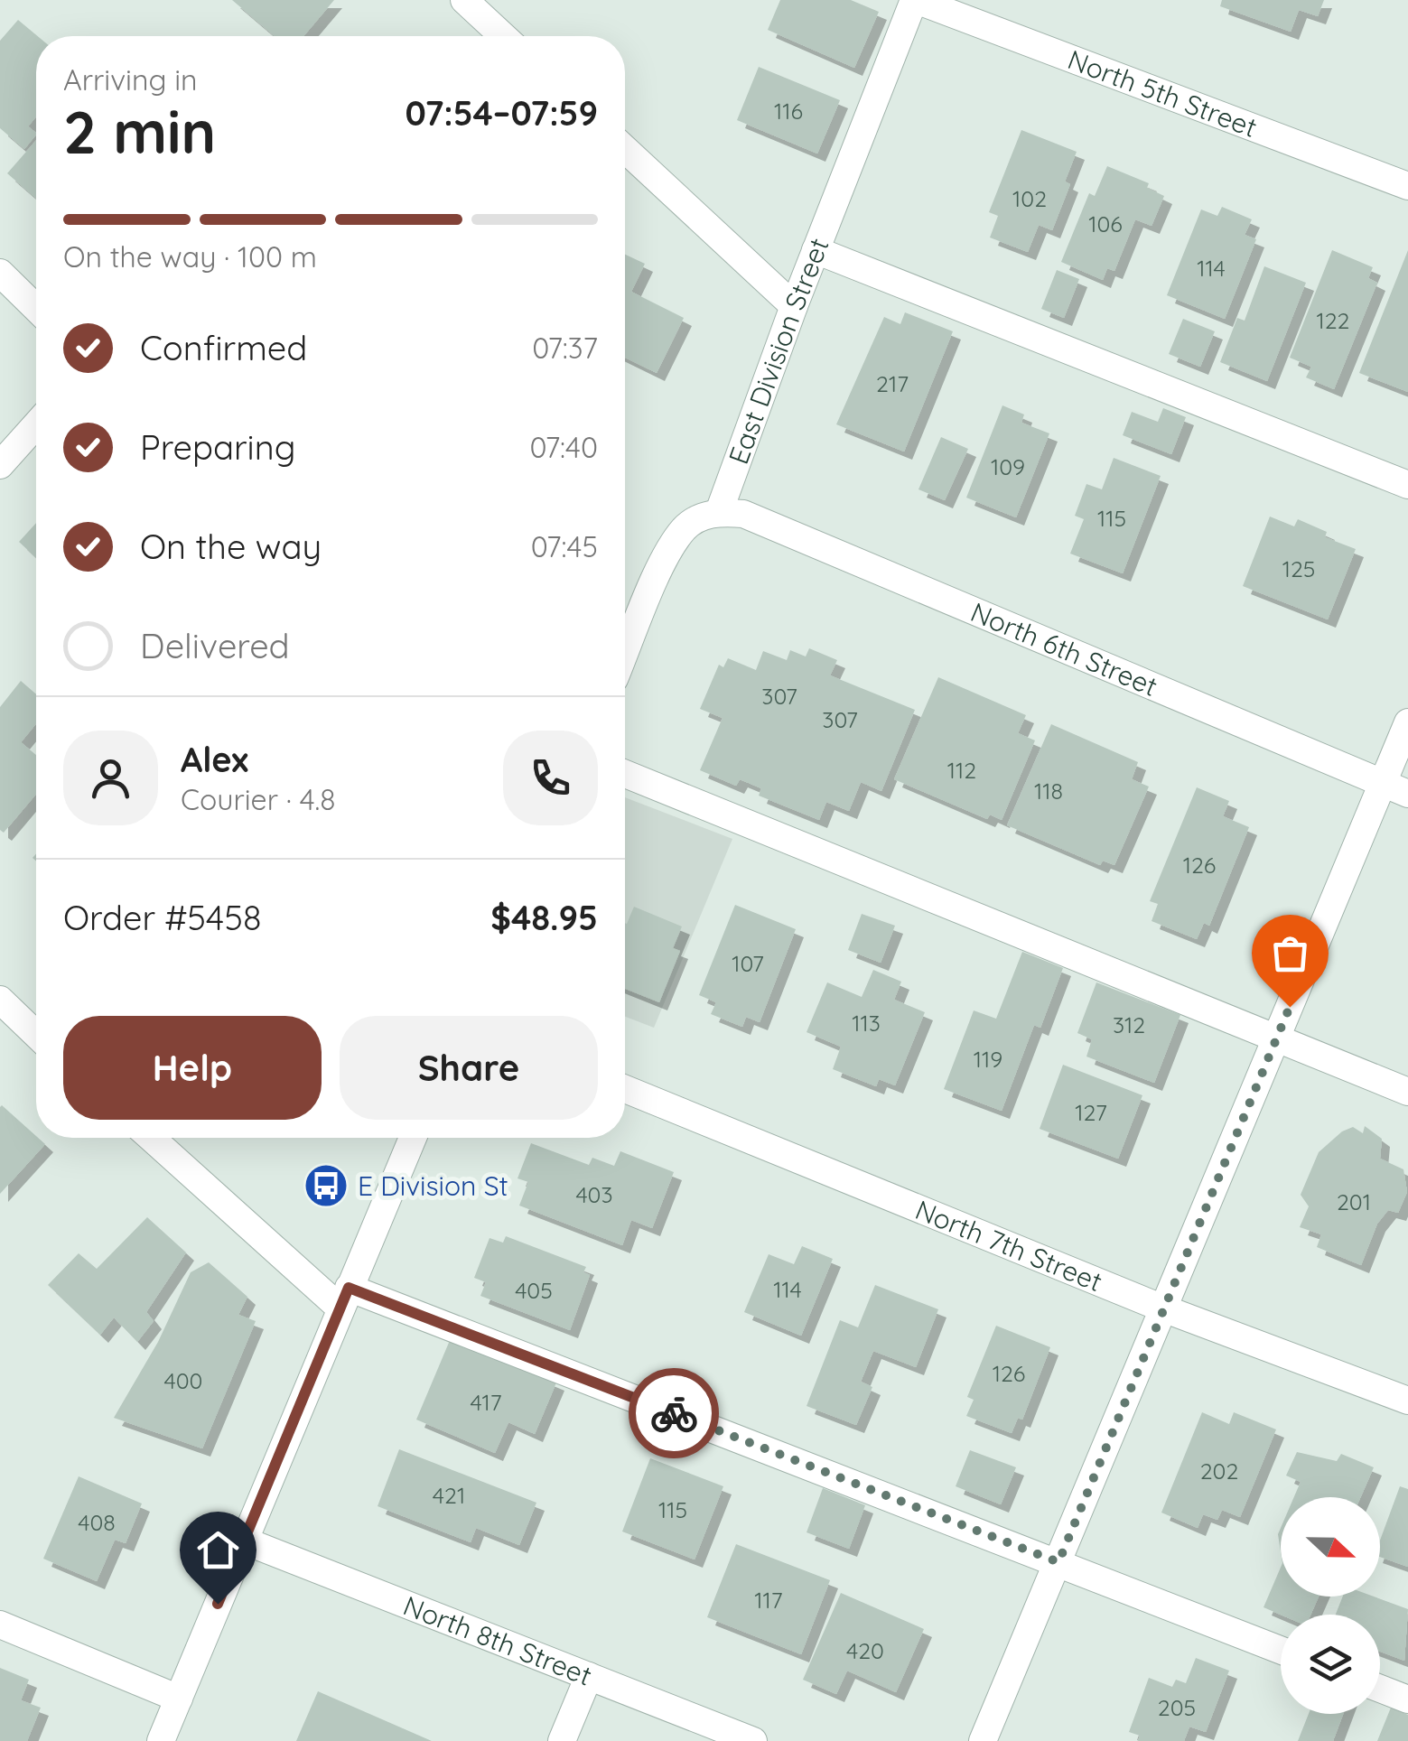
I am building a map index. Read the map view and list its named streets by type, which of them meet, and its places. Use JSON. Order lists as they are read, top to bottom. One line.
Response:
{"streets":{"street":["North 5th Street","East Division Street","North 6th Street","North 7th Street","North 8th Street"]},"crossings":[["North 5th Street","East Division Street"],["East Division Street","North 6th Street"]],"places":{"bus stop":["E Division St"]},"house_numbers":["116","102","106","114","122","217","109","115","125","307","307","112","118","126","107","113","312","119","127","403","201","114","405","126","400","417","202","421","115","408","117","420","205"],"north":"right","page":{"heading":["2 min","Arriving in","07:54–07:59"],"panel":["Alex","Courier · 4.8","Order #5458","$48.95"],"bar":"On the way · 100 m","list":[["Confirmed","07:37"],["Preparing","07:40"],["On the way","07:45"],"Delivered"],"buttons":["Help","Share"]}}
